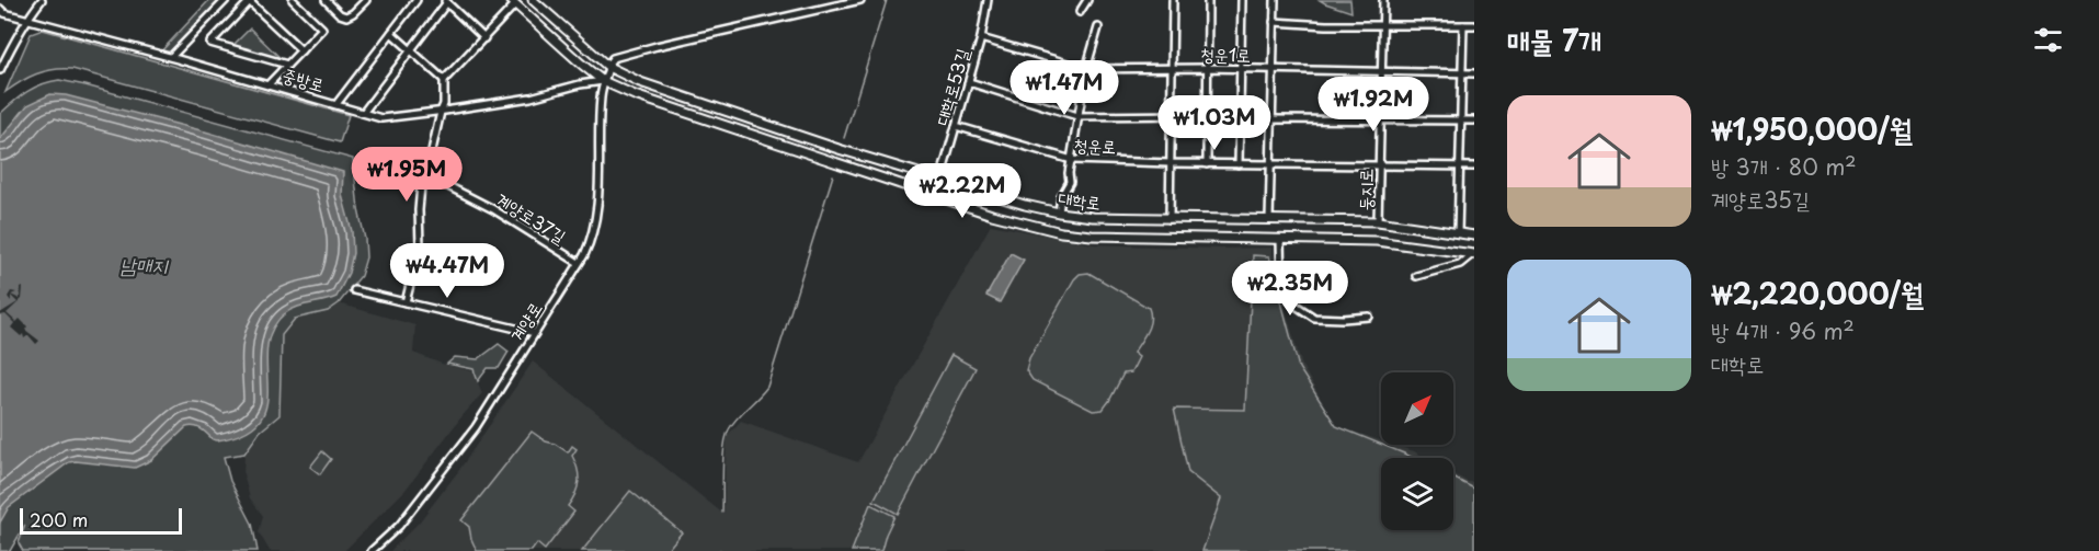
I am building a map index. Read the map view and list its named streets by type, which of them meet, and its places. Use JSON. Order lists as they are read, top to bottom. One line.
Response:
{"streets":{"main road":["대학로"],"street":["청운1로","중방로","대학로53길","청운로","둥지로","계양로37길","계양로"]},"crossings":[["청운1로","대학로53길"],["청운1로","둥지로"],["중방로","계양로"],["대학로53길","청운로"],["대학로53길","대학로"],["청운로","둥지로"],["둥지로","대학로"],["대학로","계양로"],["계양로37길","계양로"]],"water":["남매지"],"scale_bar":"200 m","north":"top right","page":{"heading":"매물 7개","price":["₩1.47M","₩1.92M","₩1.03M","₩1.95M","₩2.22M","₩4.47M","₩2.35M"],"list":[{"name":"₩1,950,000/월","note":"방 3개 · 80 m² · 계양로35길"},{"name":"₩2,220,000/월","note":"방 4개 · 96 m² · 대학로"}],"scale":"200 m"}}
